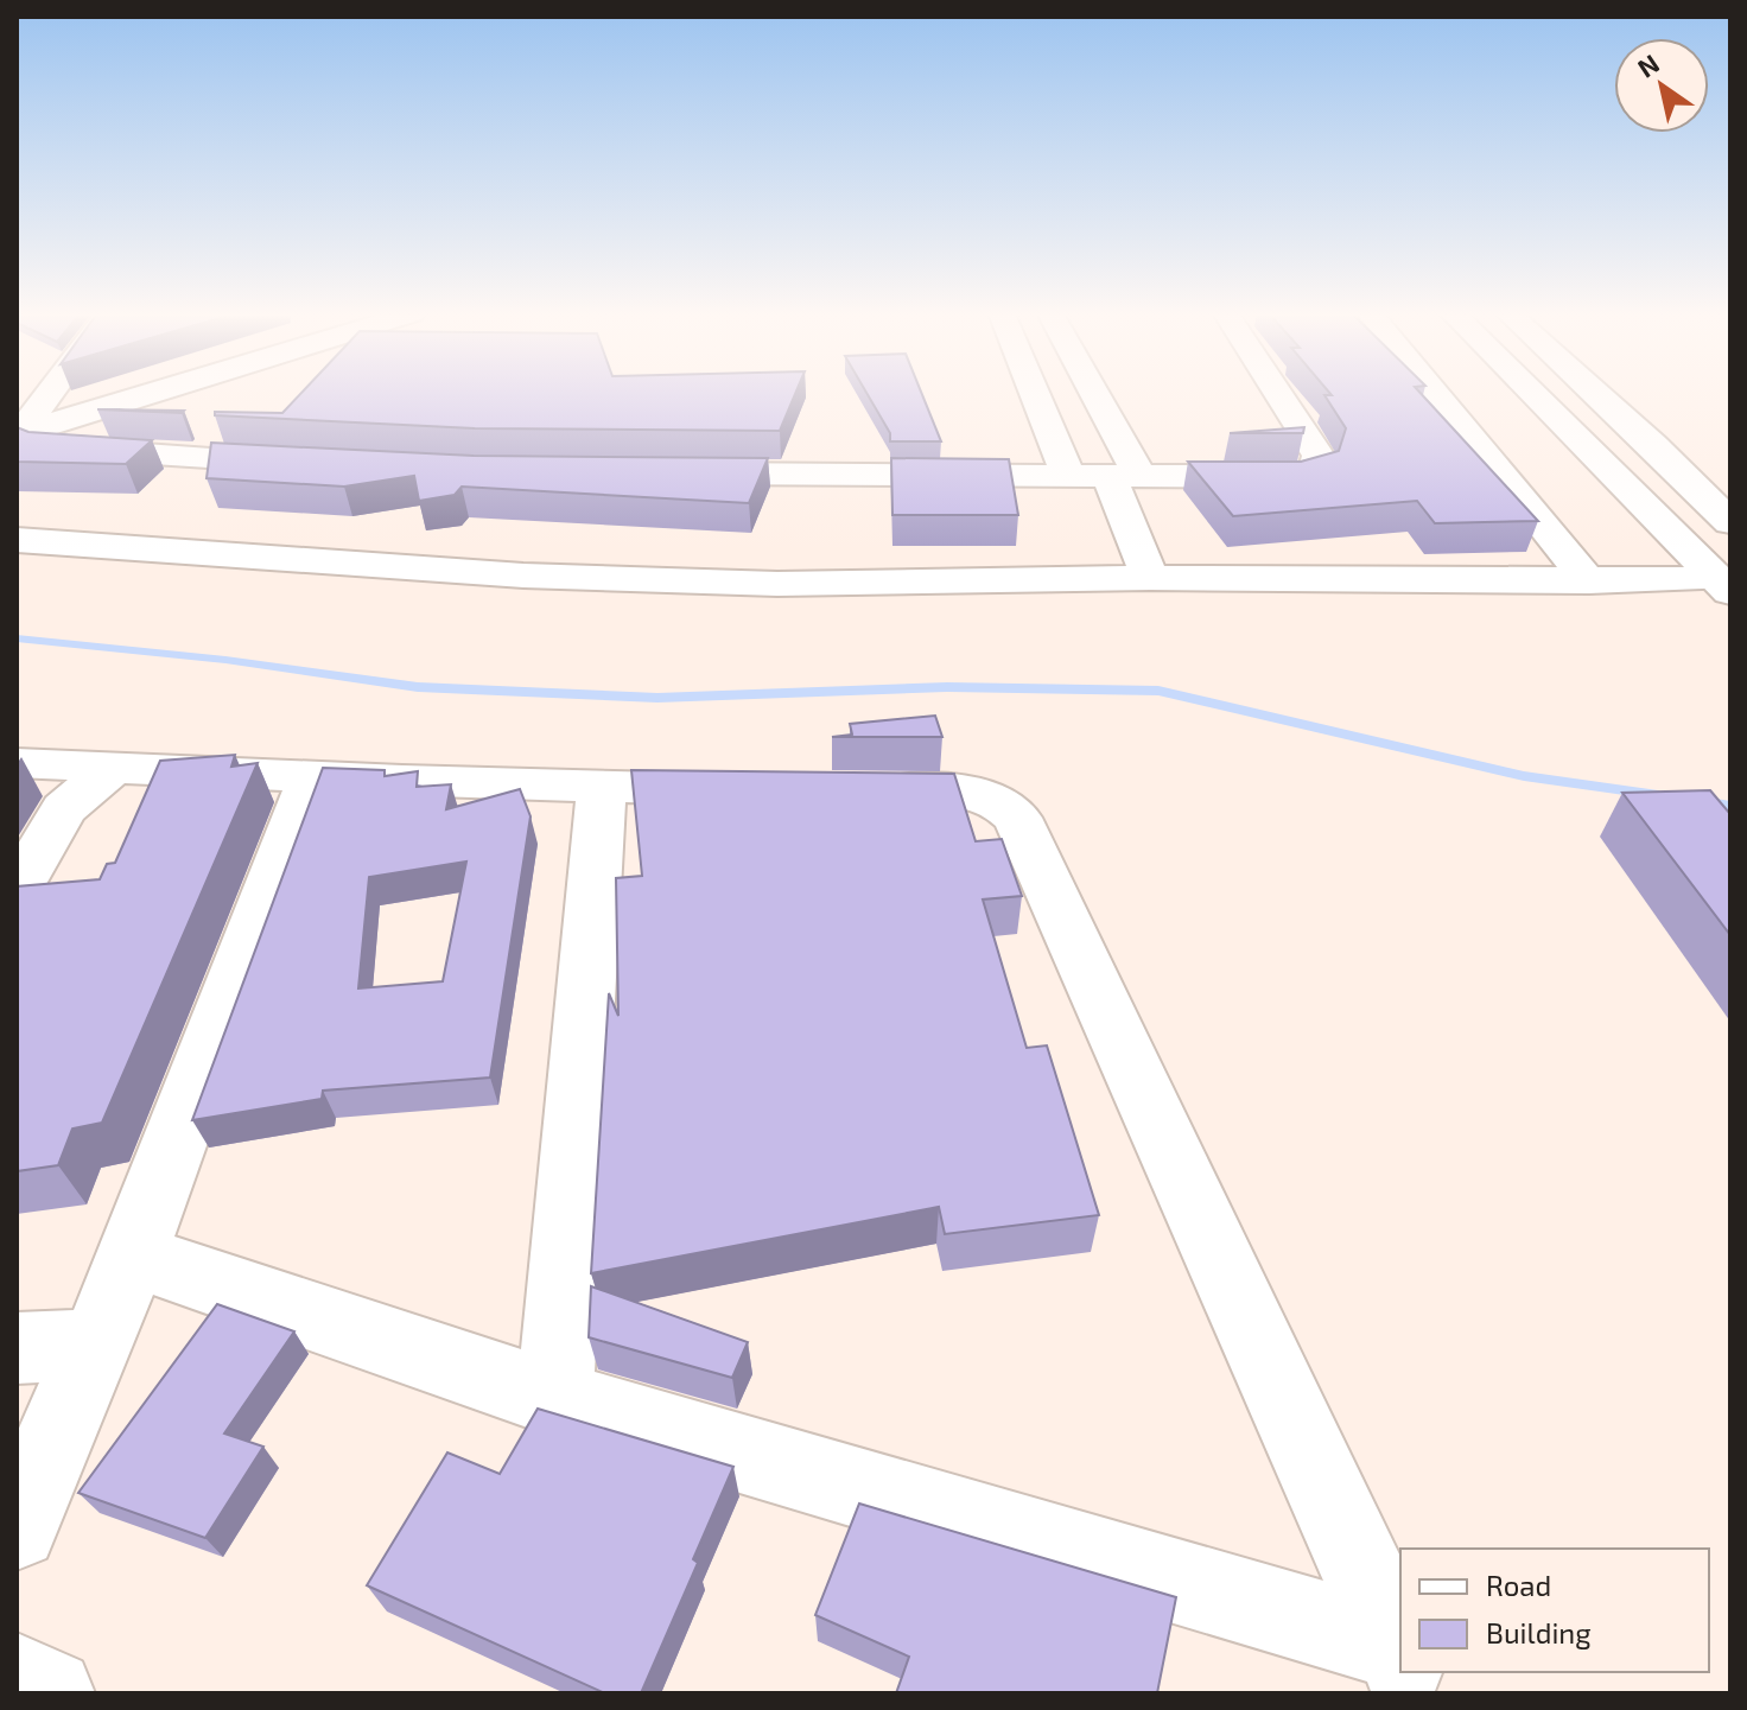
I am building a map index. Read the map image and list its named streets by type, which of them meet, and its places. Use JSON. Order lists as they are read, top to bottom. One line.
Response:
{"legend":["Road","Building"],"north":"top left"}
